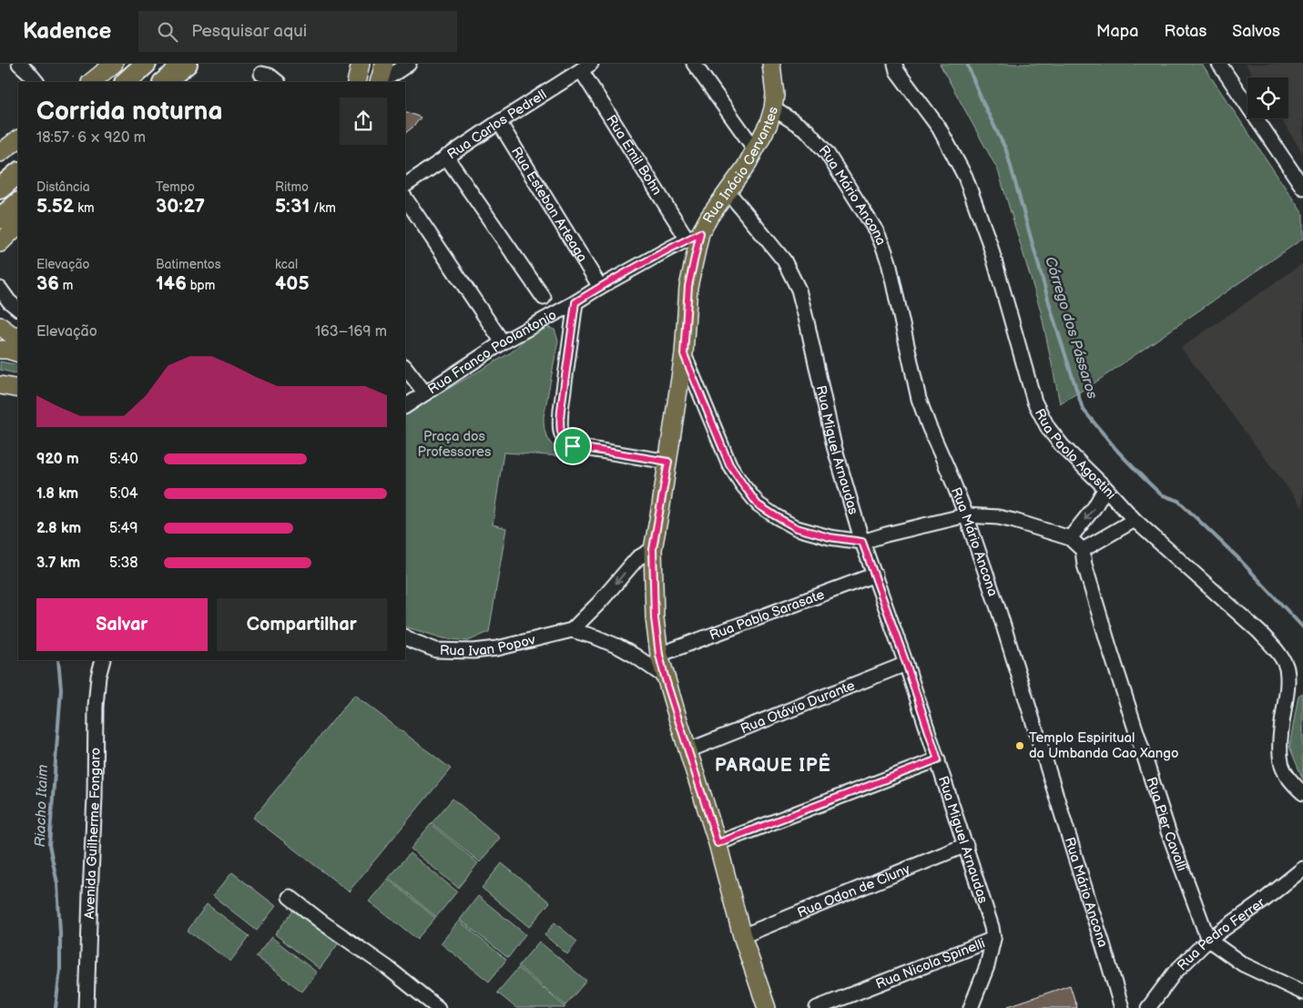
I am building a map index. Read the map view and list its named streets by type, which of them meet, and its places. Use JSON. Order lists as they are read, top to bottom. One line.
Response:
{"streets":{"main road":["Rua Inácio Cervantes"],"street":["Rua Carlos Pedrell","Rua Emil Bohn","Rua Mário Ancona","Rua Esteban Arteaga","Rua Franco Paolantonio","Rua Miguel Arnaudas","Rua Paolo Agostini","Rua Pablo Sarasate","Rua Ivan Popov","Rua Otávio Durante","Rua Pier Cavalli","Avenida Guilherme Fongaro","Rua Odon de Cluny","Rua Pedro Ferrer","Rua Nicola Spinelli"]},"crossings":[["Rua Carlos Pedrell","Rua Emil Bohn"],["Rua Carlos Pedrell","Rua Esteban Arteaga"],["Rua Emil Bohn","Rua Inácio Cervantes"],["Rua Emil Bohn","Rua Franco Paolantonio"],["Rua Inácio Cervantes","Rua Mário Ancona"],["Rua Inácio Cervantes","Rua Franco Paolantonio"],["Rua Inácio Cervantes","Rua Miguel Arnaudas"],["Rua Inácio Cervantes","Rua Pablo Sarasate"],["Rua Inácio Cervantes","Rua Otávio Durante"],["Rua Inácio Cervantes","Rua Odon de Cluny"],["Rua Esteban Arteaga","Rua Franco Paolantonio"],["Rua Miguel Arnaudas","Rua Pablo Sarasate"],["Rua Miguel Arnaudas","Rua Otávio Durante"],["Rua Miguel Arnaudas","Rua Odon de Cluny"],["Rua Miguel Arnaudas","Rua Nicola Spinelli"],["Rua Pier Cavalli","Rua Pedro Ferrer"]],"districts":["PARQUE IPÊ"],"water":["Córrego dos Pássaros","Riacho Itaim"],"parks":["Praça dos Professores"],"places":["Templo Espiritual da Umbanda Cao Xango"],"page":{"header":"Kadence","search":"Pesquisar aqui","nav":["Mapa","Rotas","Salvos"],"heading":["Corrida noturna","18:57 · 6 × 920 m"],"stats":[["Distância","5.52 km"],["Tempo","30:27"],["Ritmo","5:31 /km"],["Elevação","36 m"],["Batimentos","146 bpm"],["kcal","405"]],"chart":["Elevação","163–169 m"],"list":[{"name":"920 m","note":"5:40"},{"name":"1.8 km","note":"5:04"},{"name":"2.8 km","note":"5:49"},{"name":"3.7 km","note":"5:38"}],"buttons":["Salvar","Compartilhar"]}}
